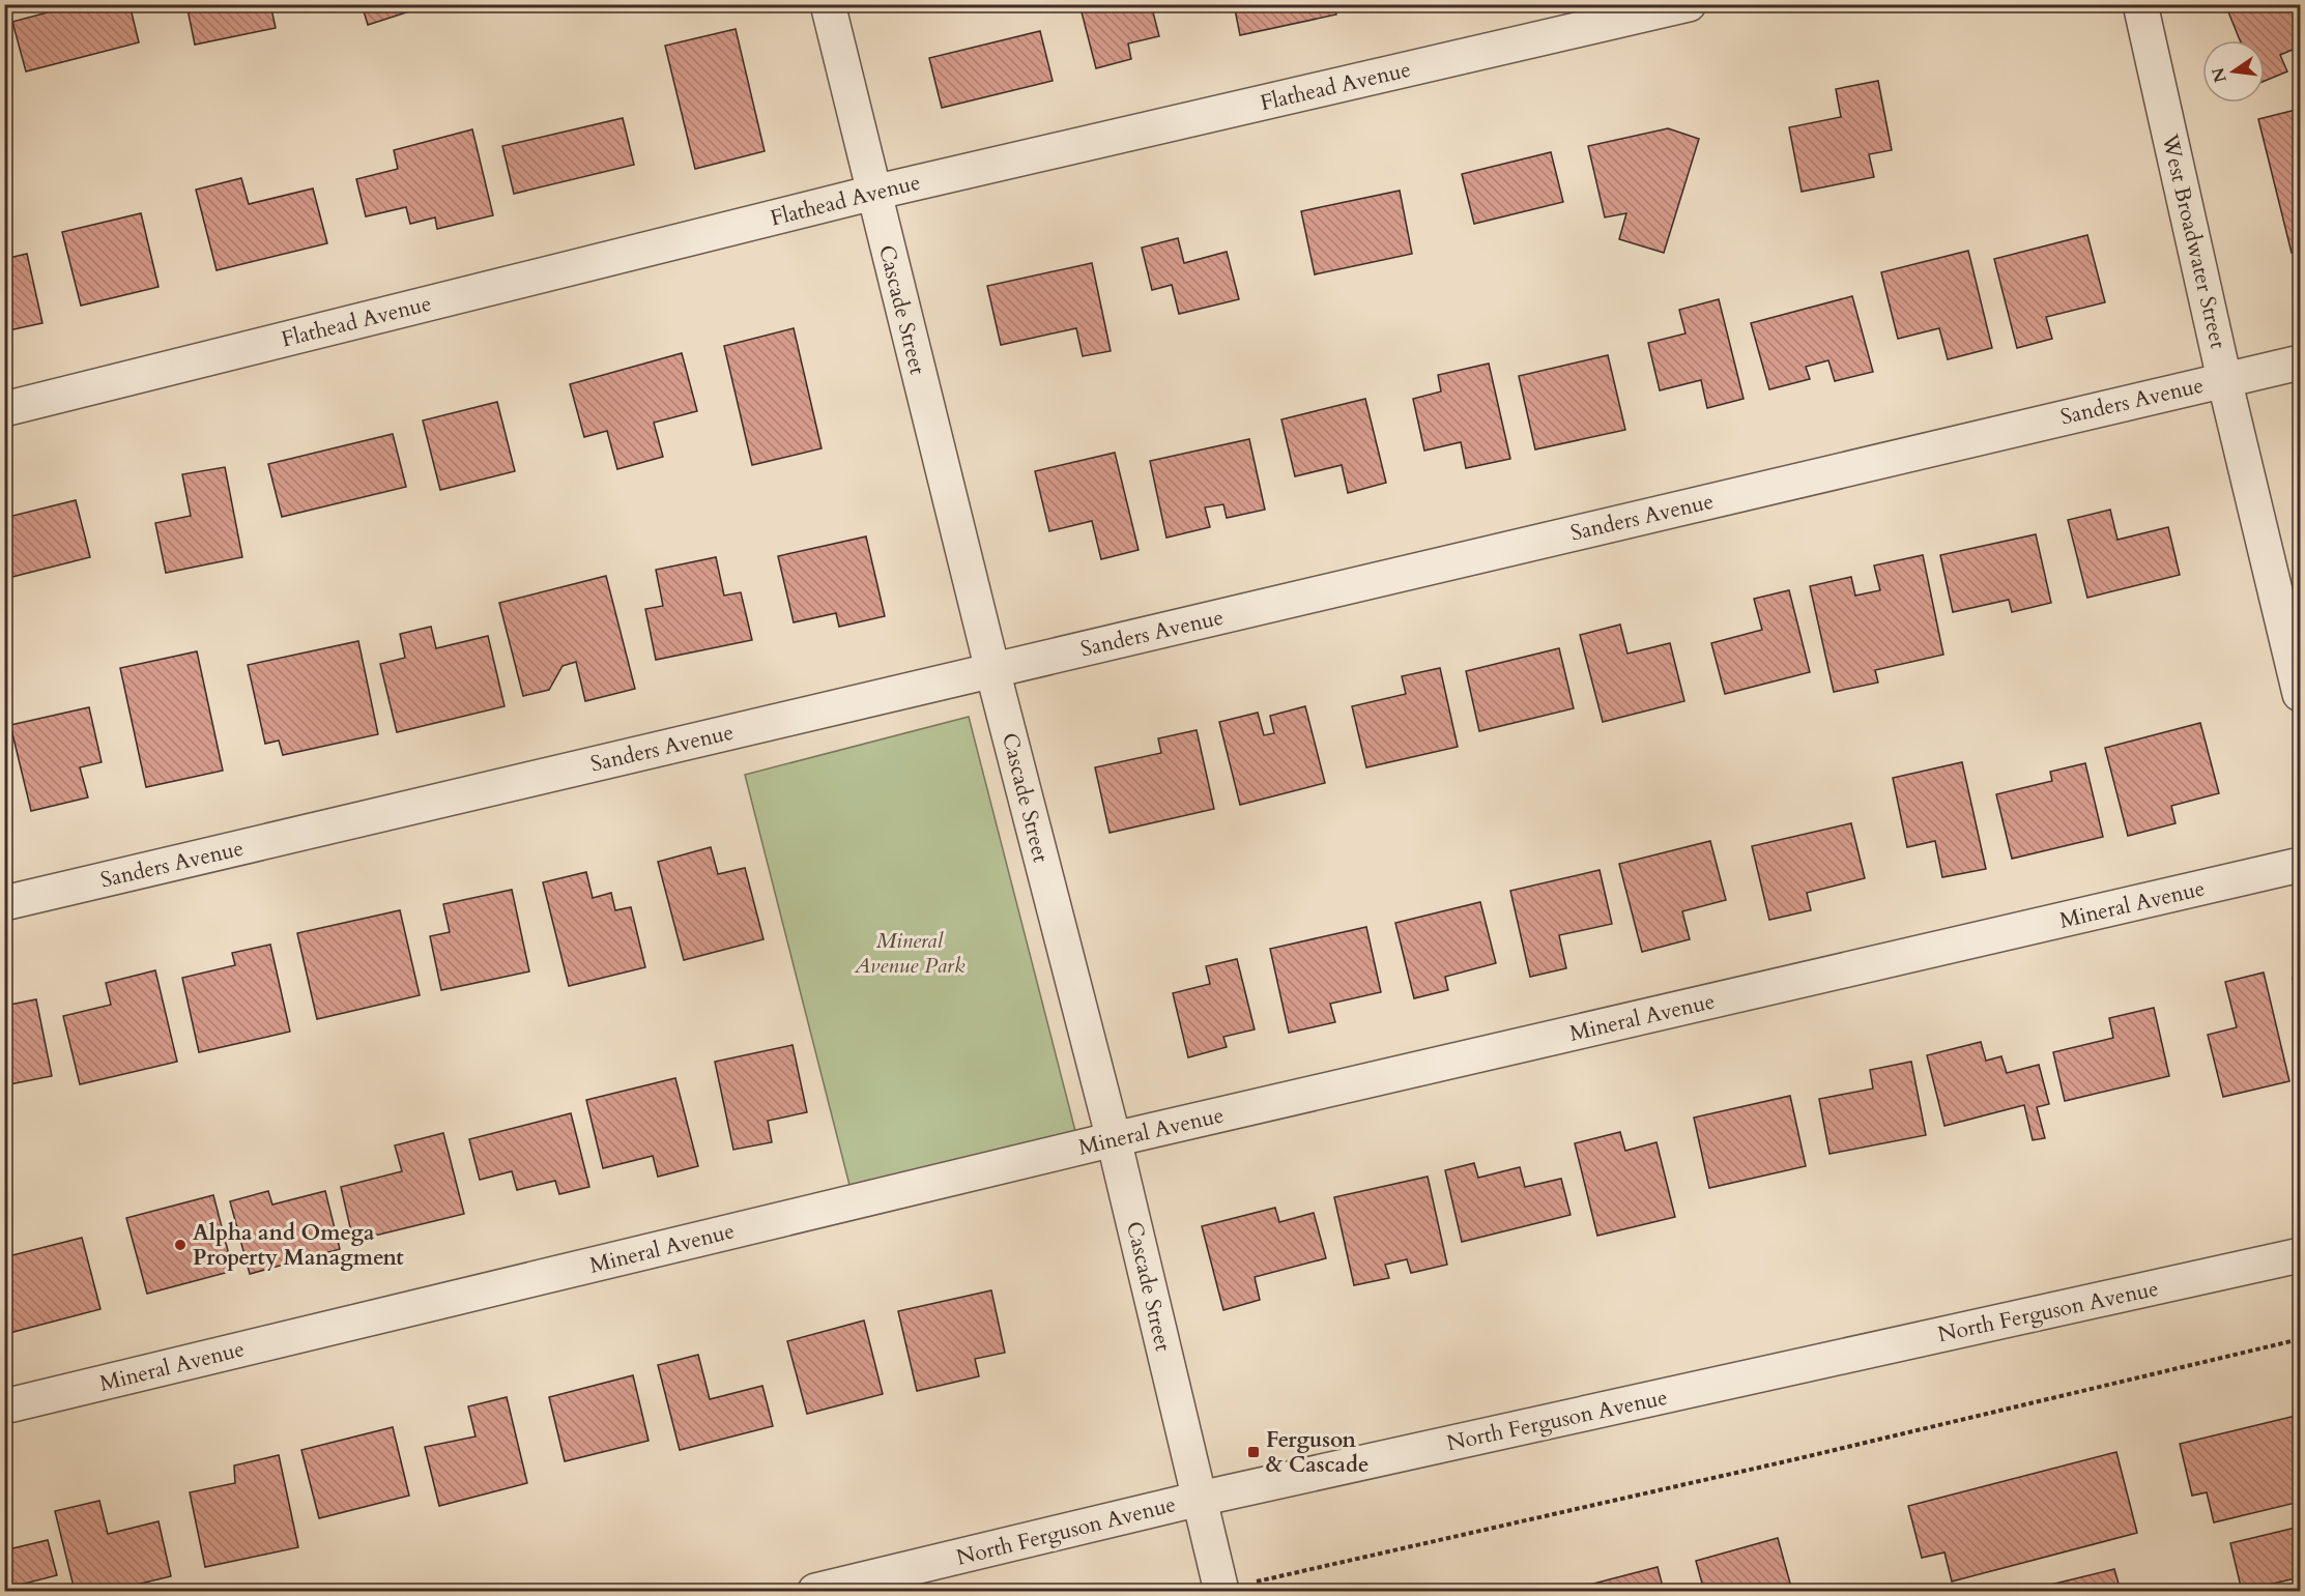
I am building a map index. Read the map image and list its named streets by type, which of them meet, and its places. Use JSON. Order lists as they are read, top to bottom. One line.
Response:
{"streets":{"street":["Flathead Avenue","West Broadwater Street","Cascade Street","Sanders Avenue","Mineral Avenue","North Ferguson Avenue"]},"crossings":[["Flathead Avenue","Cascade Street"],["West Broadwater Street","Sanders Avenue"],["Cascade Street","Sanders Avenue"],["Cascade Street","Mineral Avenue"],["Cascade Street","North Ferguson Avenue"]],"parks":["Mineral Avenue Park"],"places":{"other":["Alpha and Omega Property Managment"],"transit":["Ferguson & Cascade"]},"north":"left"}
